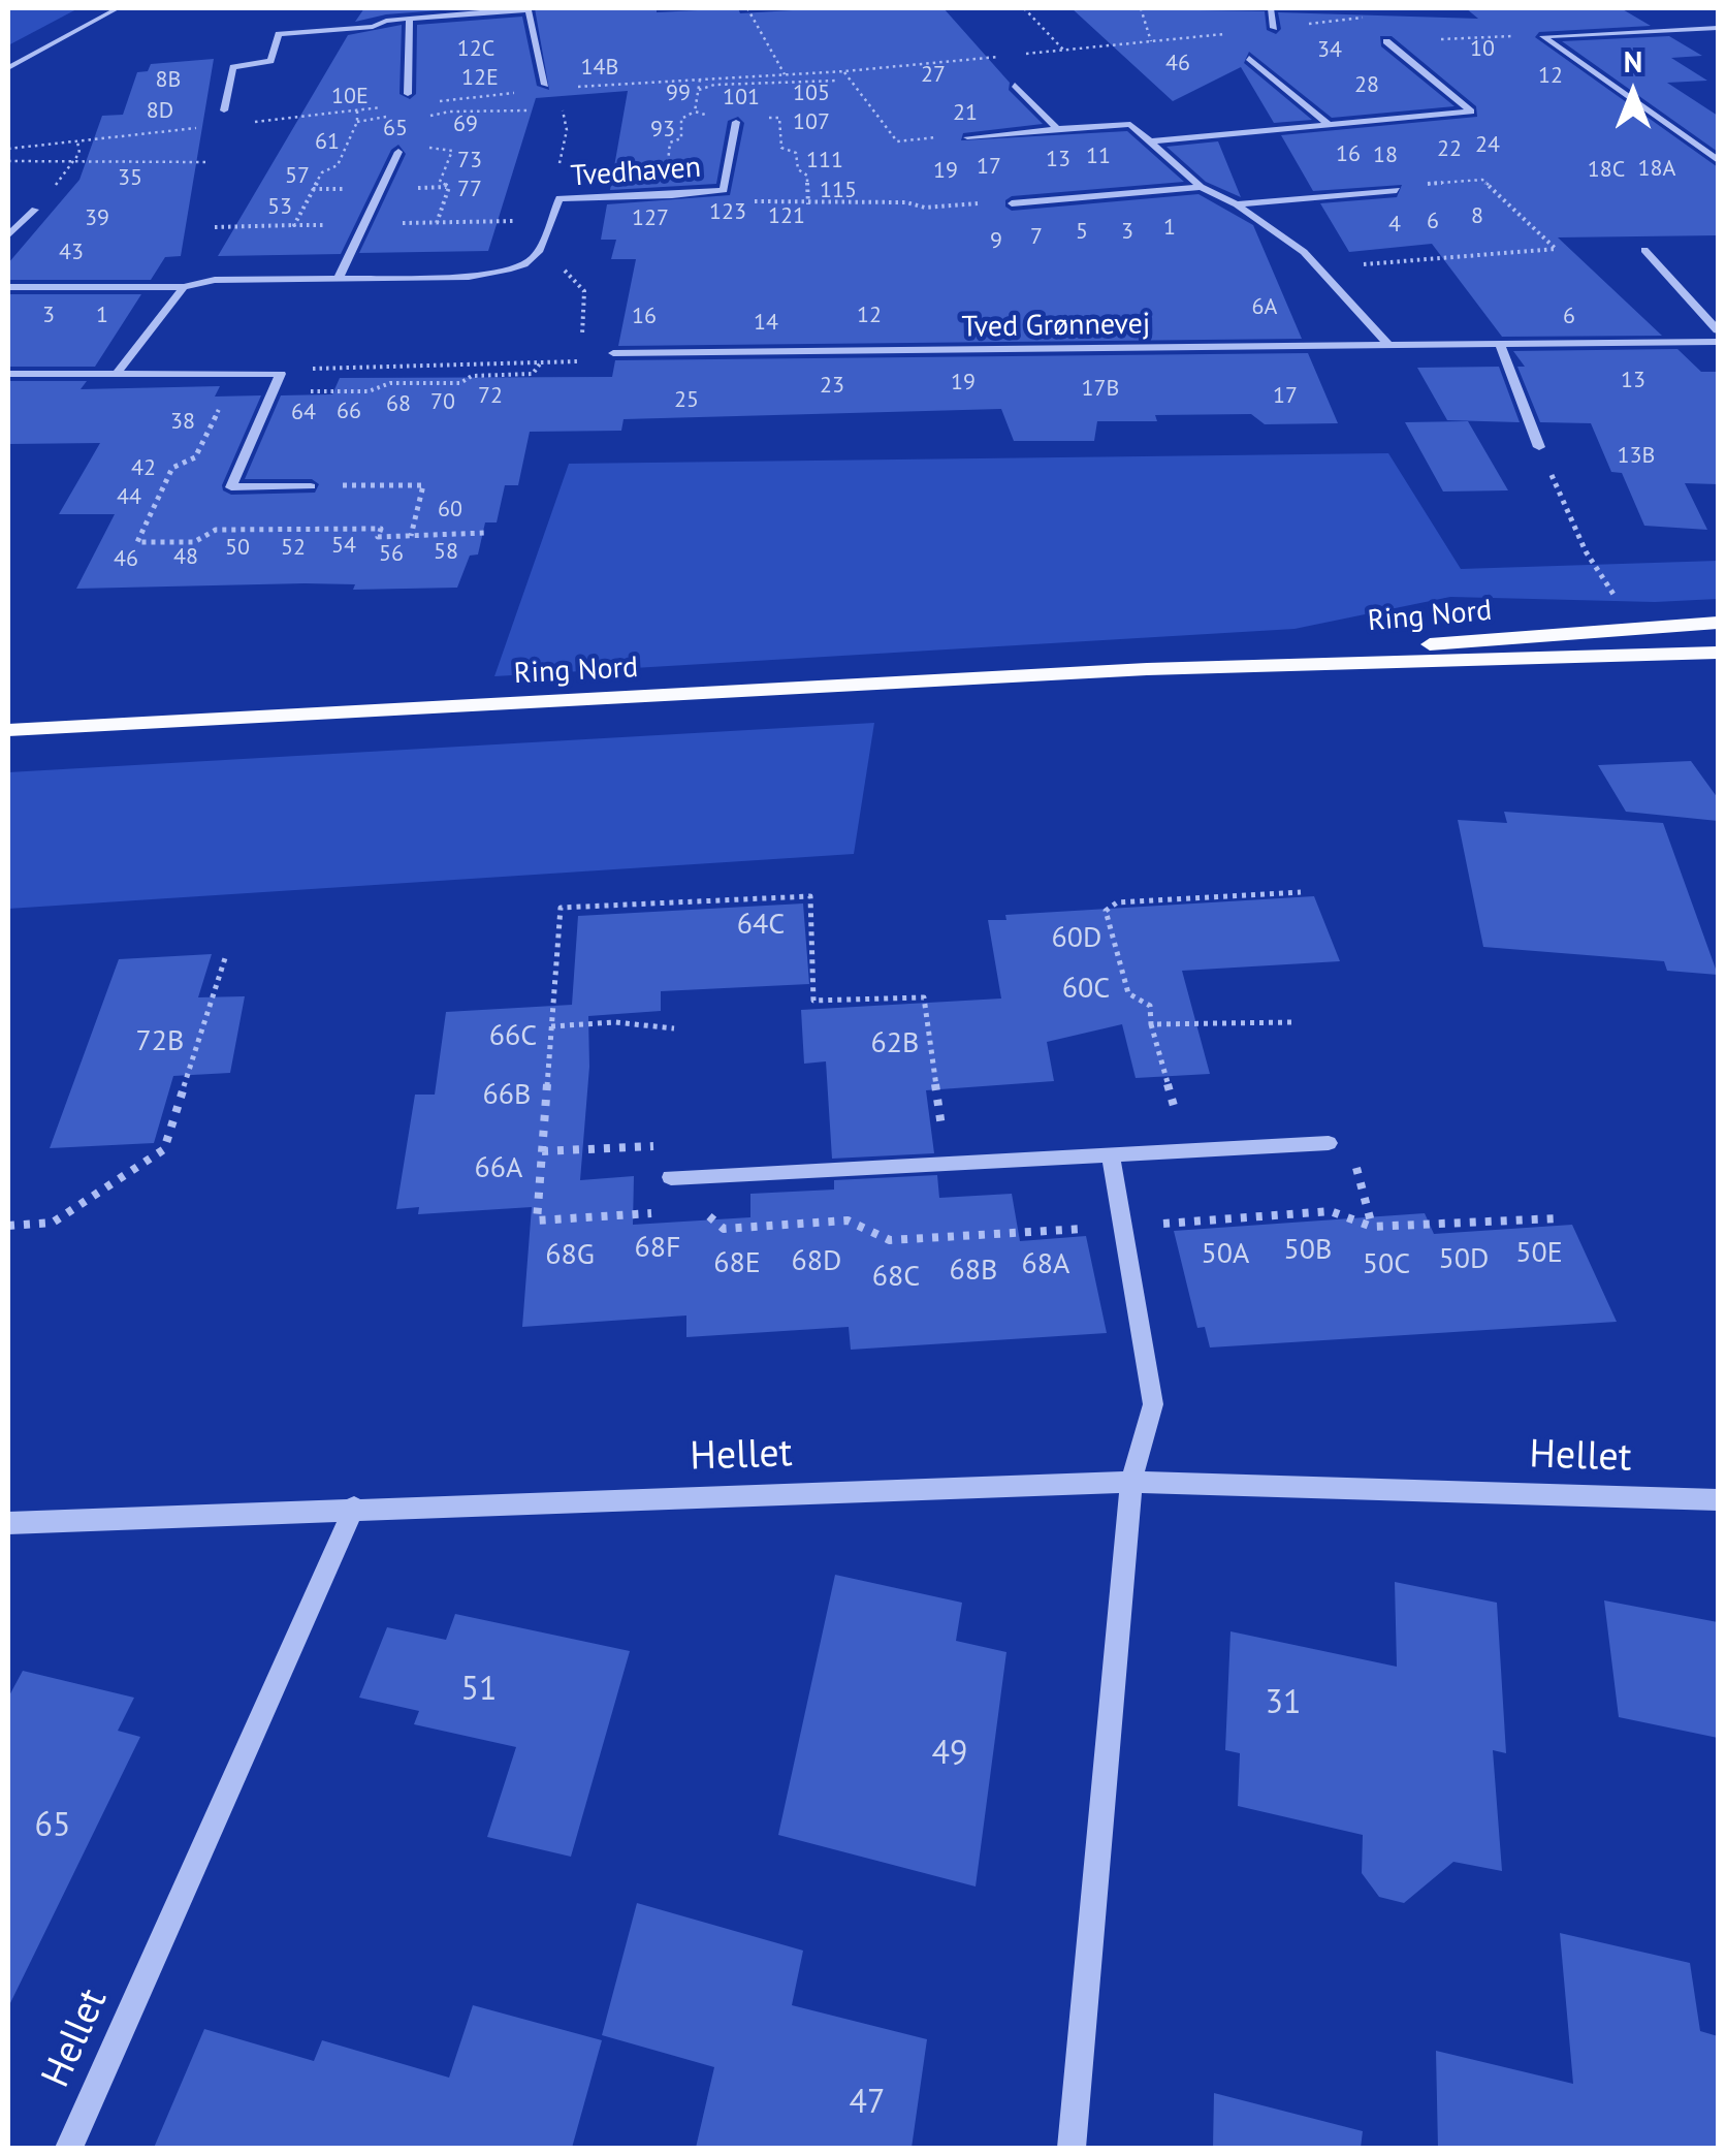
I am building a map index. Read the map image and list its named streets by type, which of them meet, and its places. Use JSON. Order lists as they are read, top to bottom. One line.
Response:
{"streets":{"main road":["Ring Nord"],"street":["Tvedhaven","Tved Grønnevej","Hellet"]},"house_numbers":["12C","10","34","46","14B","27","12","12E","8B","28","99","105","10E","101","8D","21","107","69","65","93","61","24","22","16","18","11","13","73","111","17","18A","18C","19","57","35","77","115","53","123","121","8","39","127","6","4","1","5","3","7","9","43","6A","3","1","12","16","6","14","13","19","23","17B","72","17","25","70","68","66","64","38","13B","42","44","60","54","50","52","58","56","48","46","64C","60D","60C","66C","72B","62B","66B","66A","68F","50B","50E","50A","68G","50D","68D","68E","68A","50C","68B","68C","51","31","49","65","47"],"north":"top"}
